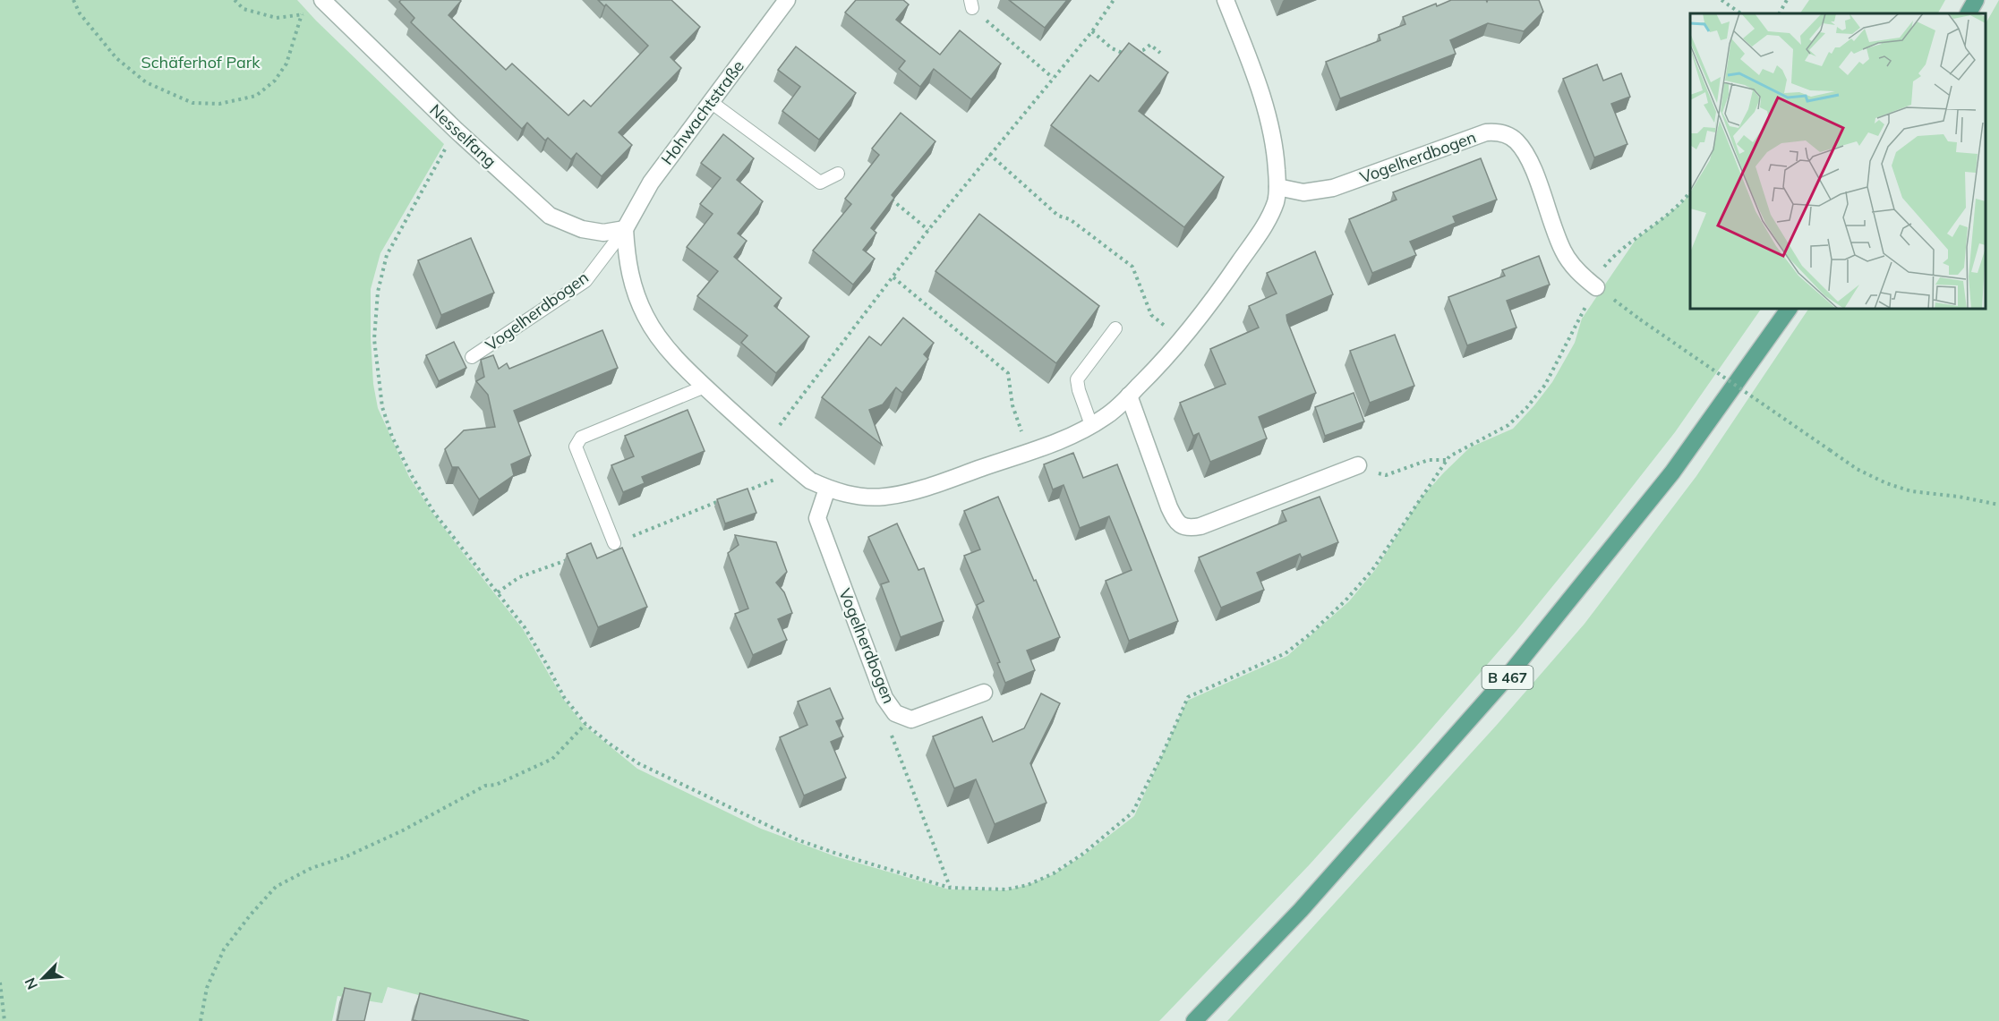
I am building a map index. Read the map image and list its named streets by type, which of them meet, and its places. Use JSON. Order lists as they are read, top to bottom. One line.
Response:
{"streets":{"main road":["B 467"],"street":["Hohwachtstraße","Nesselfang","Vogelherdbogen"]},"crossings":[["Hohwachtstraße","Nesselfang"],["Hohwachtstraße","Vogelherdbogen"],["Nesselfang","Vogelherdbogen"]],"parks":["Schäferhof Park"],"north":"bottom left"}
